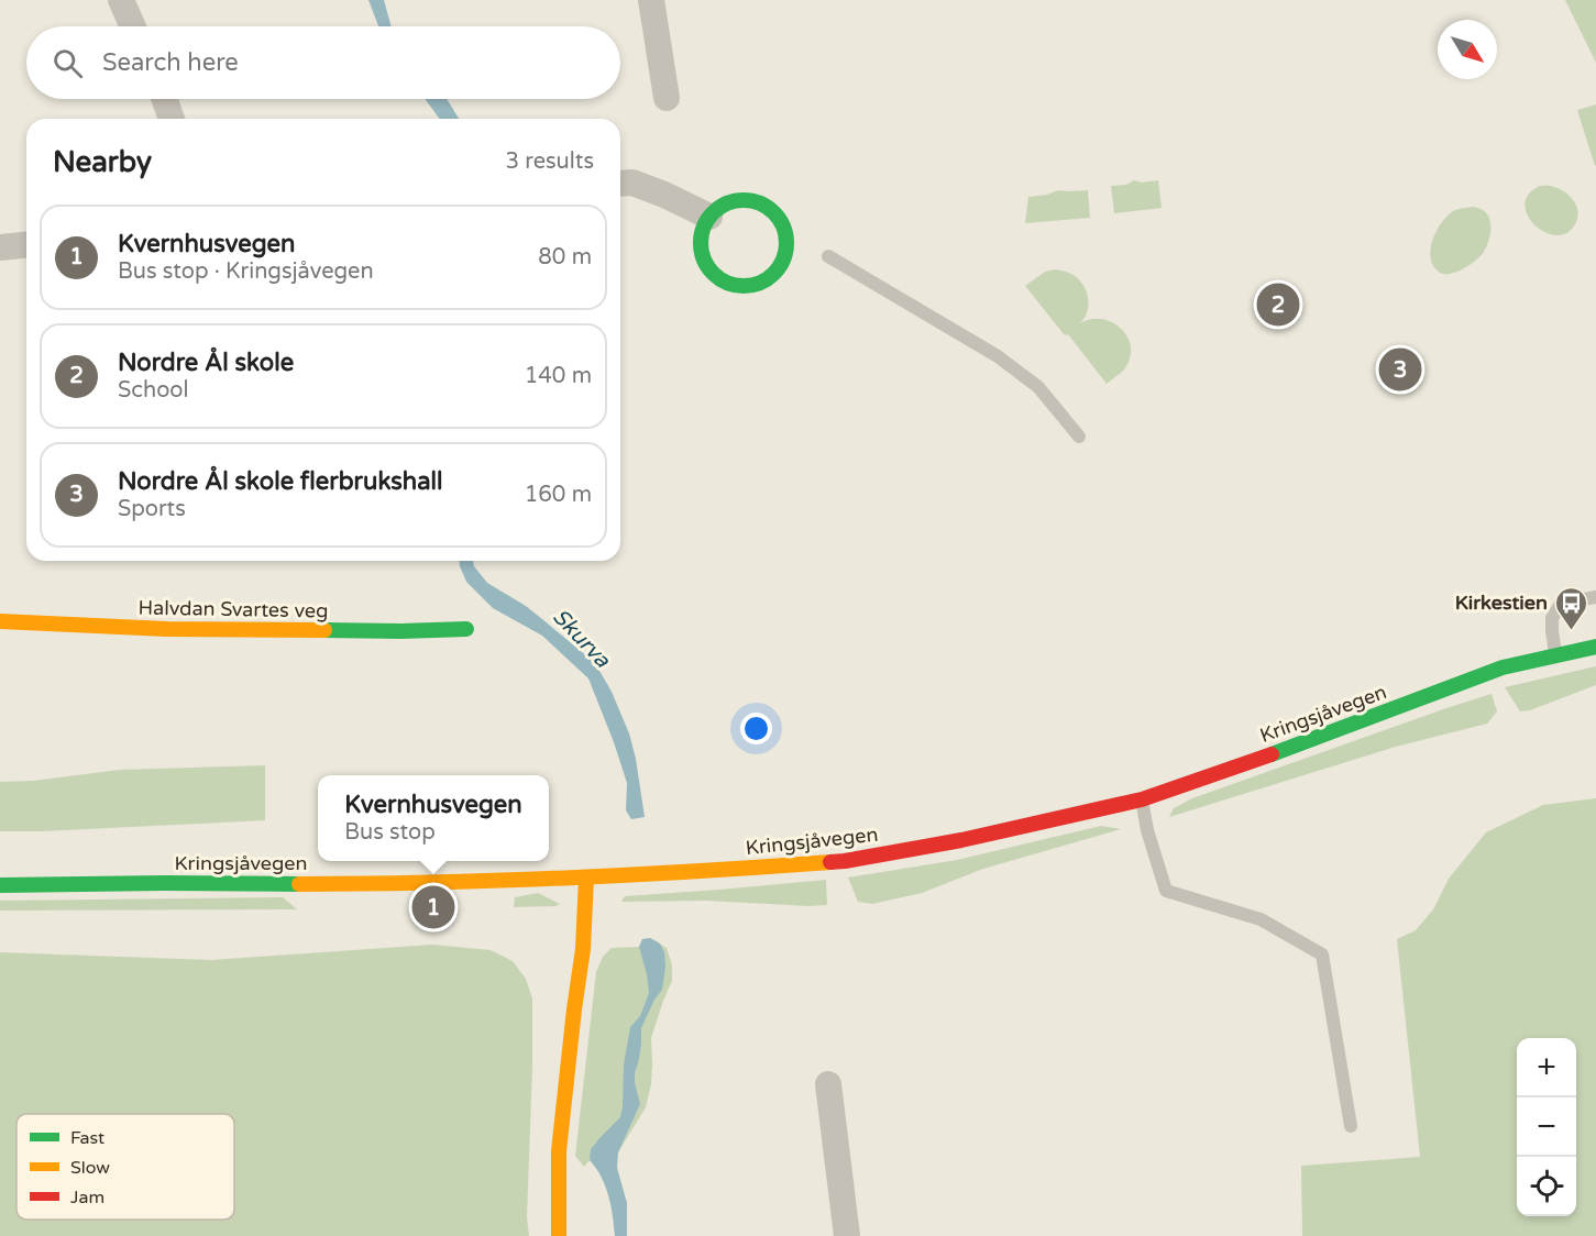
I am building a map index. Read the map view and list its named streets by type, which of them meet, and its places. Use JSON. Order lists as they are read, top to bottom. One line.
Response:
{"streets":{"street":["Halvdan Svartes veg","Kringsjåvegen"]},"water":["Skurva"],"places":{"bus stop":["Kirkestien"]},"legend":["Fast","Slow","Jam"],"north":"bottom right","page":{"search":"Search here","heading":["Nearby","3 results"],"list":[{"mark":"1","name":"Kvernhusvegen","note":"Bus stop · Kringsjåvegen","value":"80 m"},{"mark":"2","name":"Nordre Ål skole","note":"School","value":"140 m"},{"mark":"3","name":"Nordre Ål skole flerbrukshall","note":"Sports","value":"160 m"}],"pins":["2","3","1"],"popup":["Kvernhusvegen","Bus stop"],"map_buttons":["+","−"]}}
